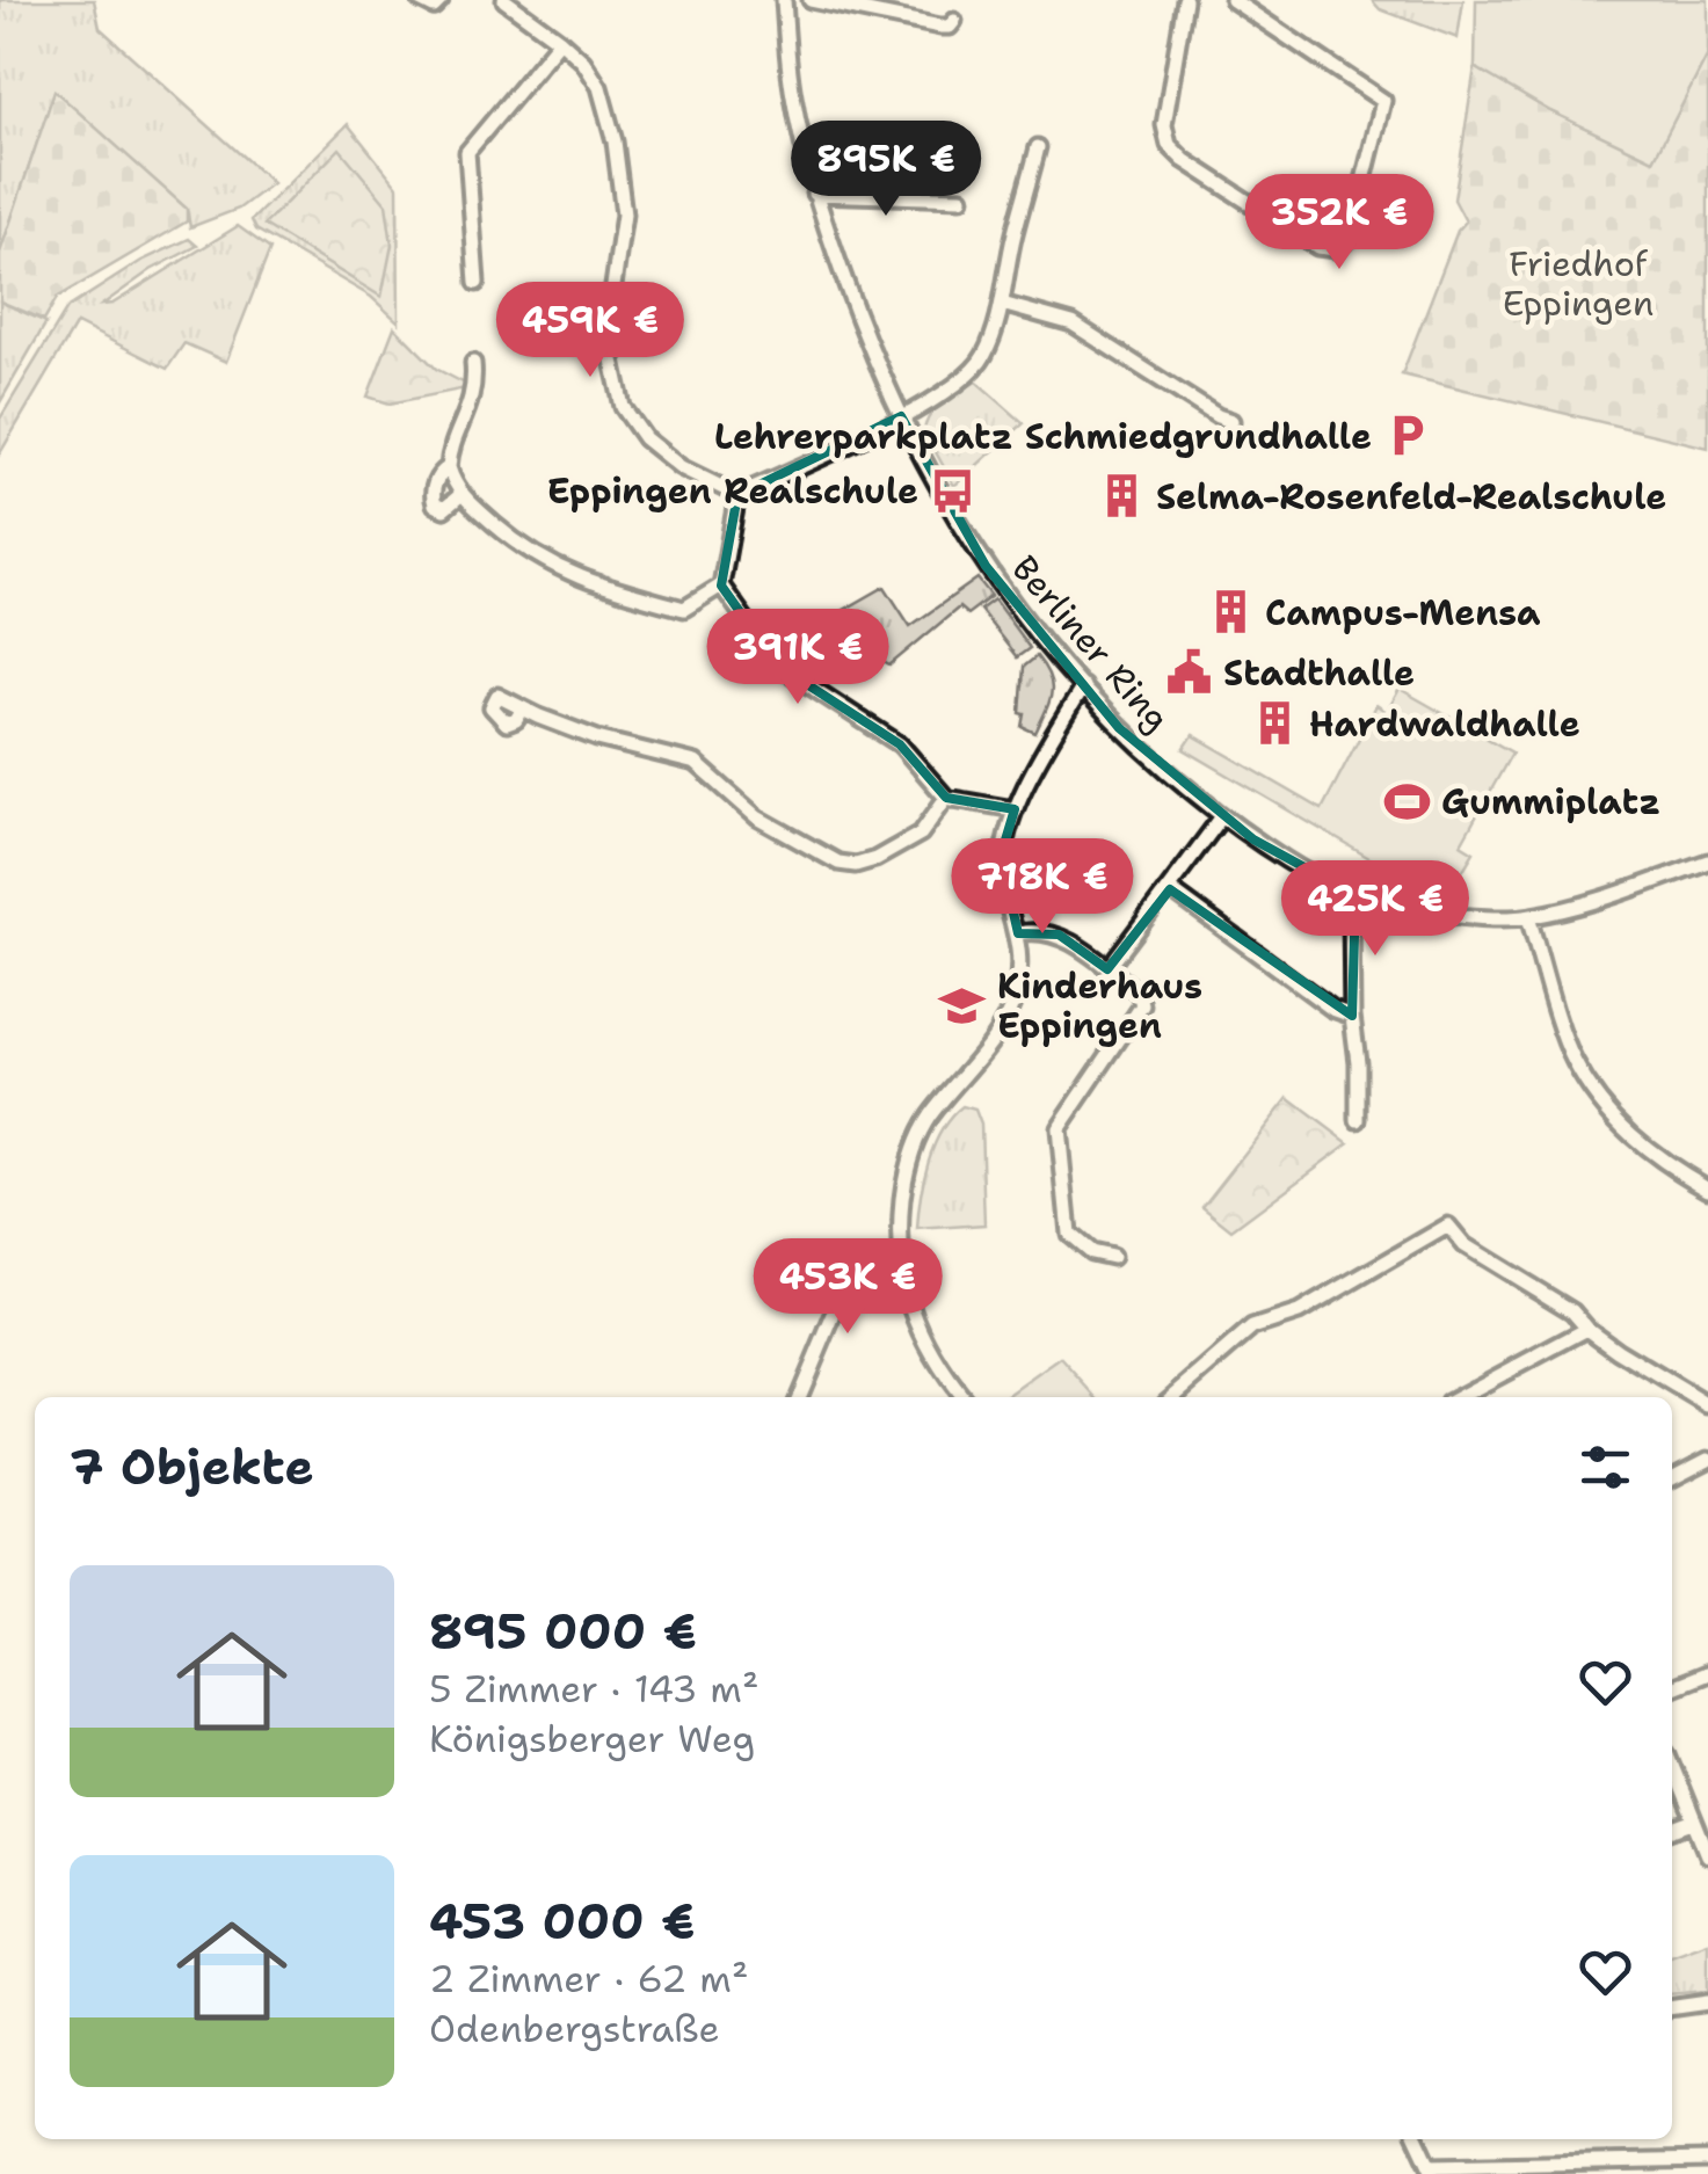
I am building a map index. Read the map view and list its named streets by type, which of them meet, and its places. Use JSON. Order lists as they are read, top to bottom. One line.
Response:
{"streets":{"street":["Berliner Ring"]},"parks":["Friedhof Eppingen"],"places":{"parking":["Lehrerparkplatz Schmiedgrundhalle"],"bus stop":["Eppingen Realschule"],"building":["Selma-Rosenfeld-Realschule","Campus-Mensa","Hardwaldhalle"],"public building":["Stadthalle"],"sports":["Gummiplatz"],"school or university":["Kinderhaus Eppingen"]},"page":{"price":["895K €","352K €","459K €","391K €","718K €","425K €","453K €"],"heading":"7 Objekte","list":[{"name":"895 000 €","note":"5 Zimmer · 143 m² · Königsberger Weg"},{"name":"453 000 €","note":"2 Zimmer · 62 m² · Odenbergstraße"}]}}
